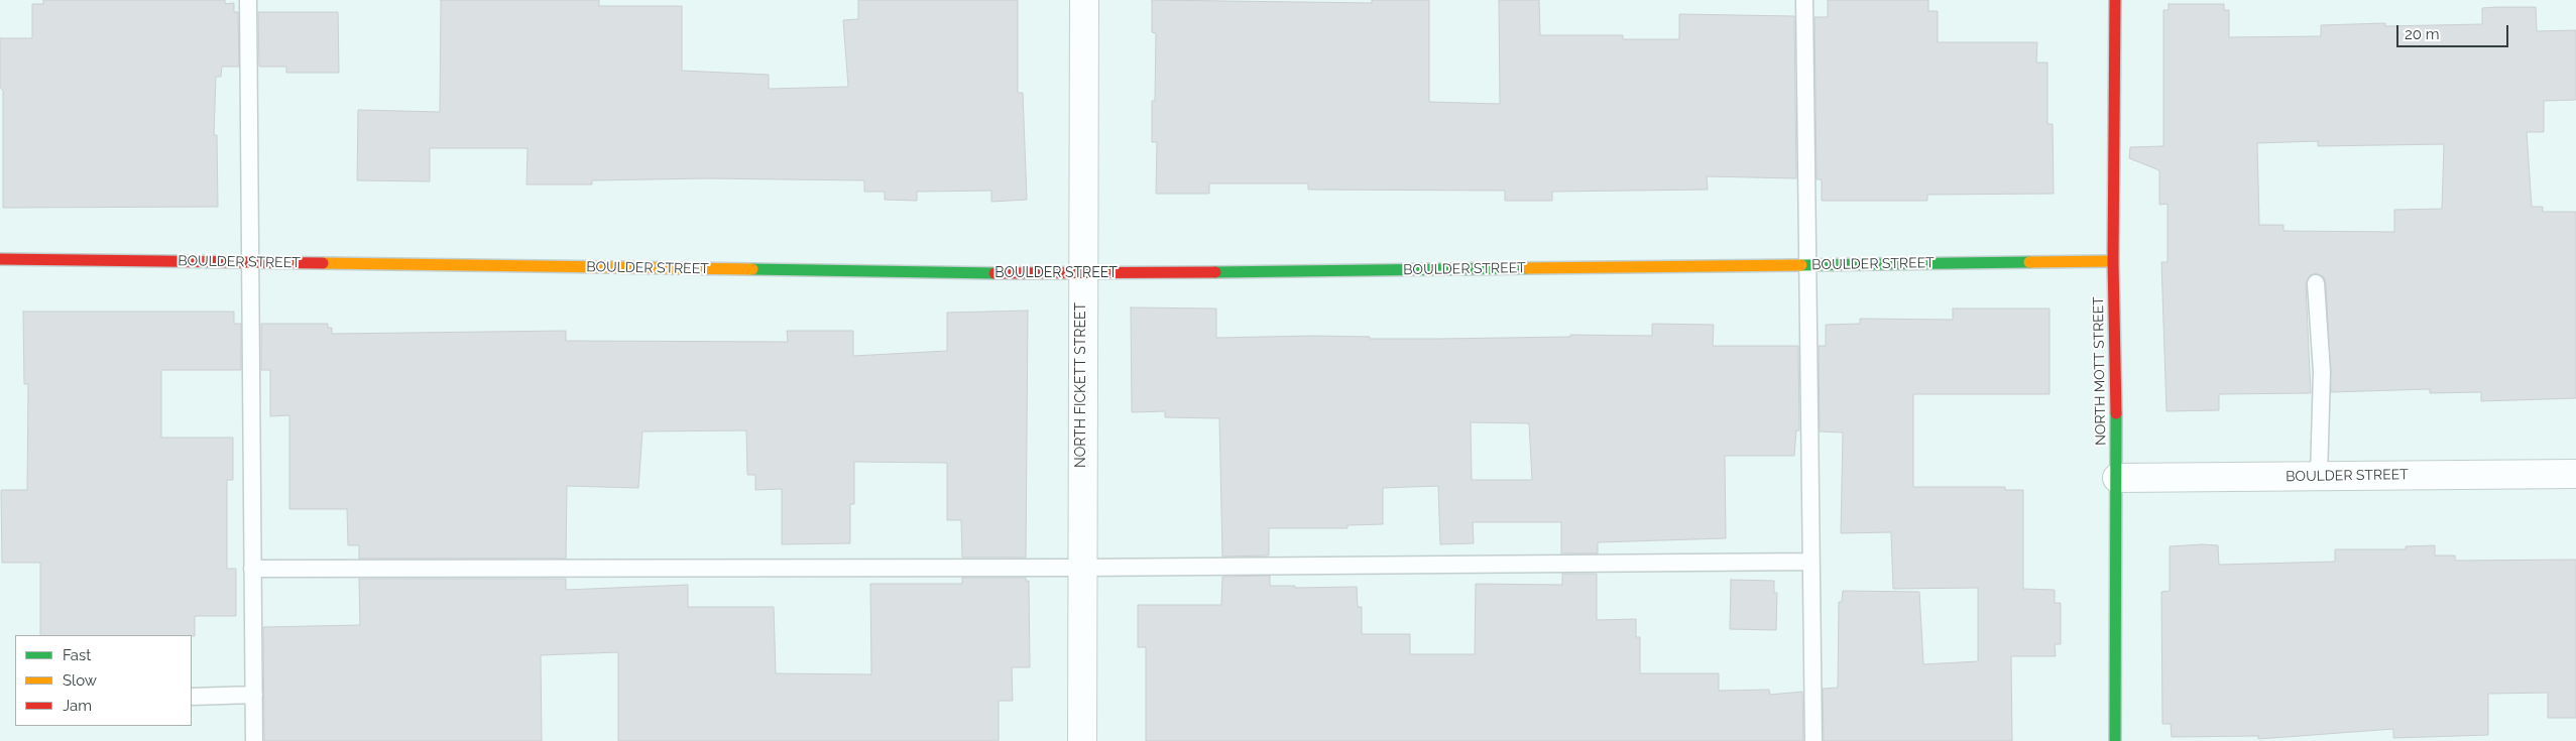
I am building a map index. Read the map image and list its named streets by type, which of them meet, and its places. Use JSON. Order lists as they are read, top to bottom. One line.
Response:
{"streets":{"street":["BOULDER STREET","NORTH MOTT STREET","NORTH FICKETT STREET"]},"crossings":[["BOULDER STREET","NORTH MOTT STREET"],["BOULDER STREET","NORTH FICKETT STREET"]],"legend":["Fast","Slow","Jam"],"scale_bar":"20 m"}
